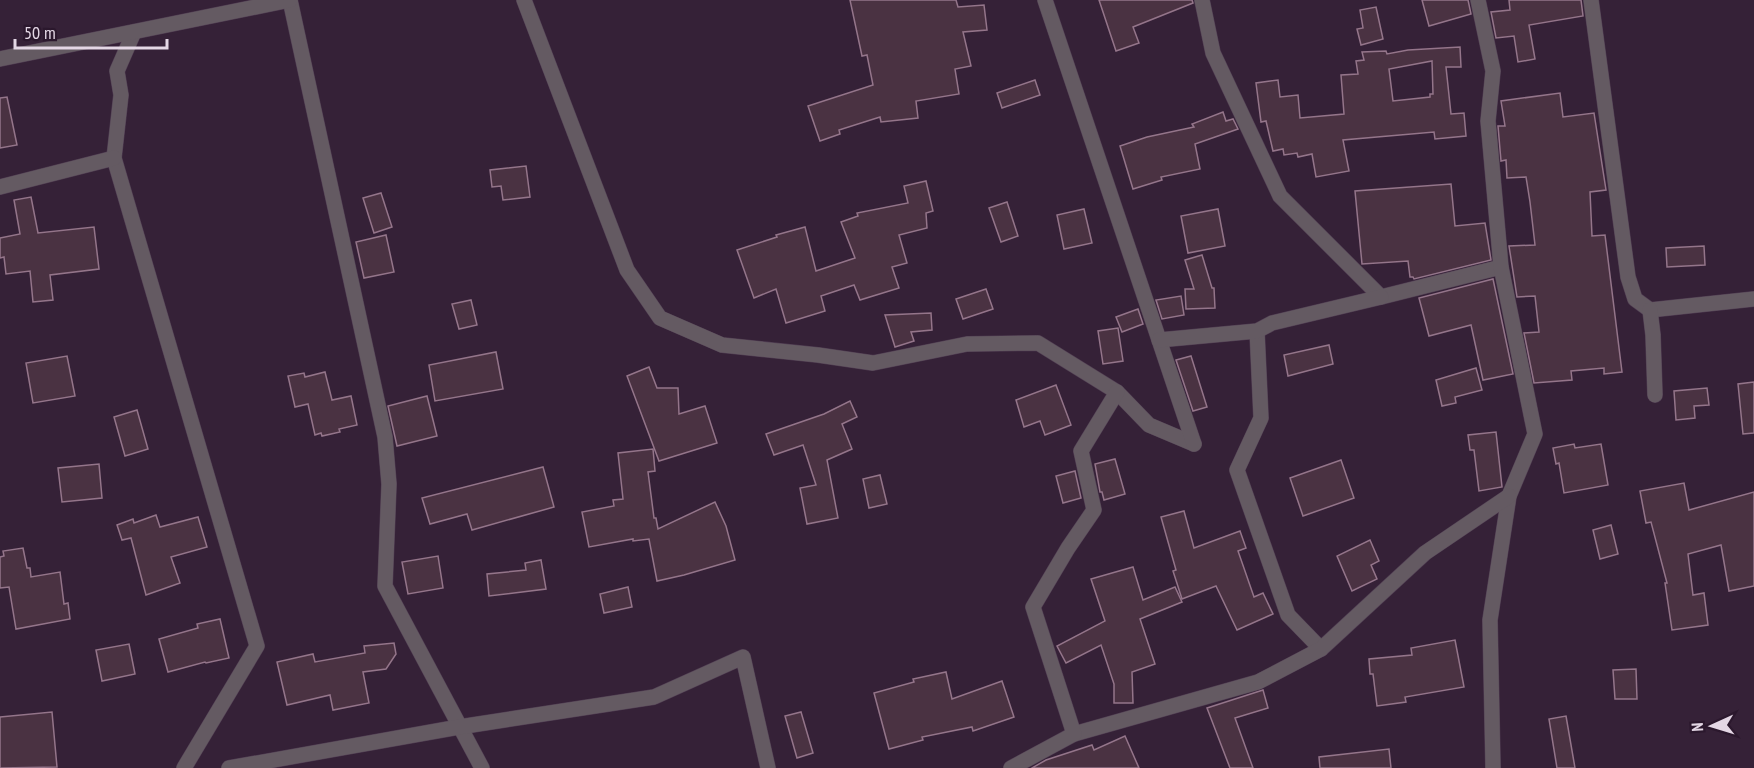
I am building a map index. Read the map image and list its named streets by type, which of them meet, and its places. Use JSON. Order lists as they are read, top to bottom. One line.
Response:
{"scale_bar":"50 m","north":"left"}
